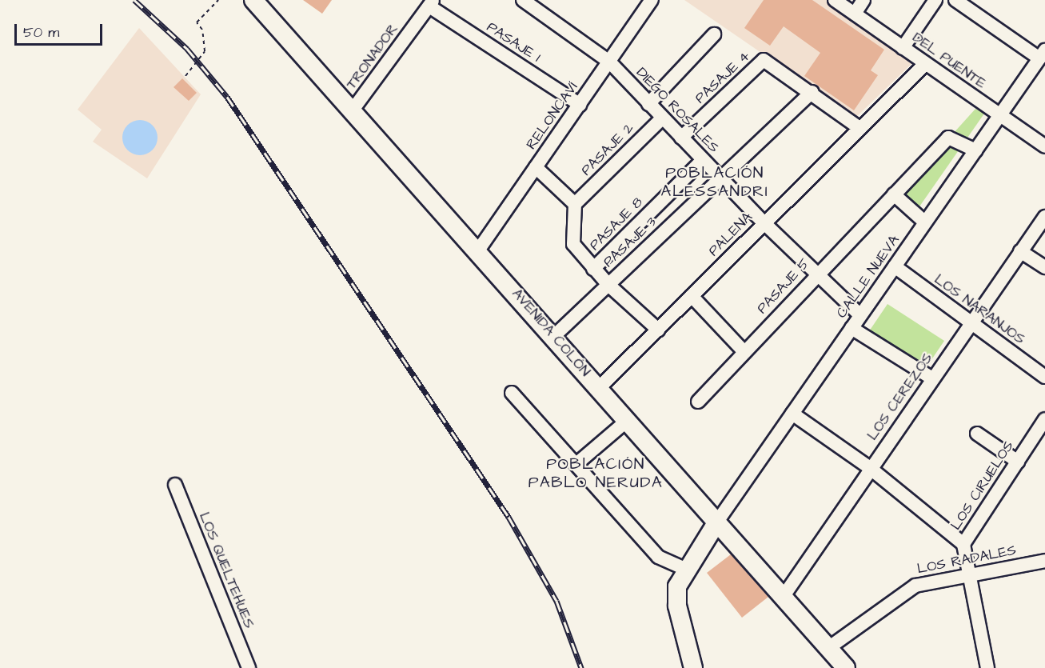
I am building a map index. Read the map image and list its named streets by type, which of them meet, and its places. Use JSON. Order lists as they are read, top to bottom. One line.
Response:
{"streets":{"main road":["AVENIDA COLÓN"],"street":["PASAJE 1","TRONADOR","DEL PUENTE","PASAJE 4","DIEGO ROSALES","RELONCAVÍ","PASAJE 2","PASAJE 8","PALENA","PASAJE 3","CALLE NUEVA","PASAJE 5","LOS NARANJOS","LOS CEREZOS","LOS CIRUELOS","LOS RADALES","LOS QUELTEHUES"]},"crossings":[["PASAJE 1","TRONADOR"],["PASAJE 1","RELONCAVÍ"],["TRONADOR","AVENIDA COLÓN"],["DEL PUENTE","PALENA"],["DEL PUENTE","CALLE NUEVA"],["PASAJE 4","DIEGO ROSALES"],["PASAJE 4","PASAJE 3"],["DIEGO ROSALES","RELONCAVÍ"],["DIEGO ROSALES","PASAJE 2"],["DIEGO ROSALES","PASAJE 8"],["DIEGO ROSALES","PALENA"],["DIEGO ROSALES","PASAJE 3"],["DIEGO ROSALES","CALLE NUEVA"],["DIEGO ROSALES","PASAJE 5"],["RELONCAVÍ","AVENIDA COLÓN"],["PALENA","AVENIDA COLÓN"],["PASAJE 3","AVENIDA COLÓN"],["CALLE NUEVA","PASAJE 5"],["CALLE NUEVA","LOS NARANJOS"],["CALLE NUEVA","AVENIDA COLÓN"],["LOS NARANJOS","LOS CEREZOS"],["AVENIDA COLÓN","LOS CEREZOS"],["AVENIDA COLÓN","LOS RADALES"],["LOS CIRUELOS","LOS RADALES"]],"districts":["POBLACIÓN ALESSANDRI","POBLACIÓN PABLO NERUDA"],"scale_bar":"50 m"}
